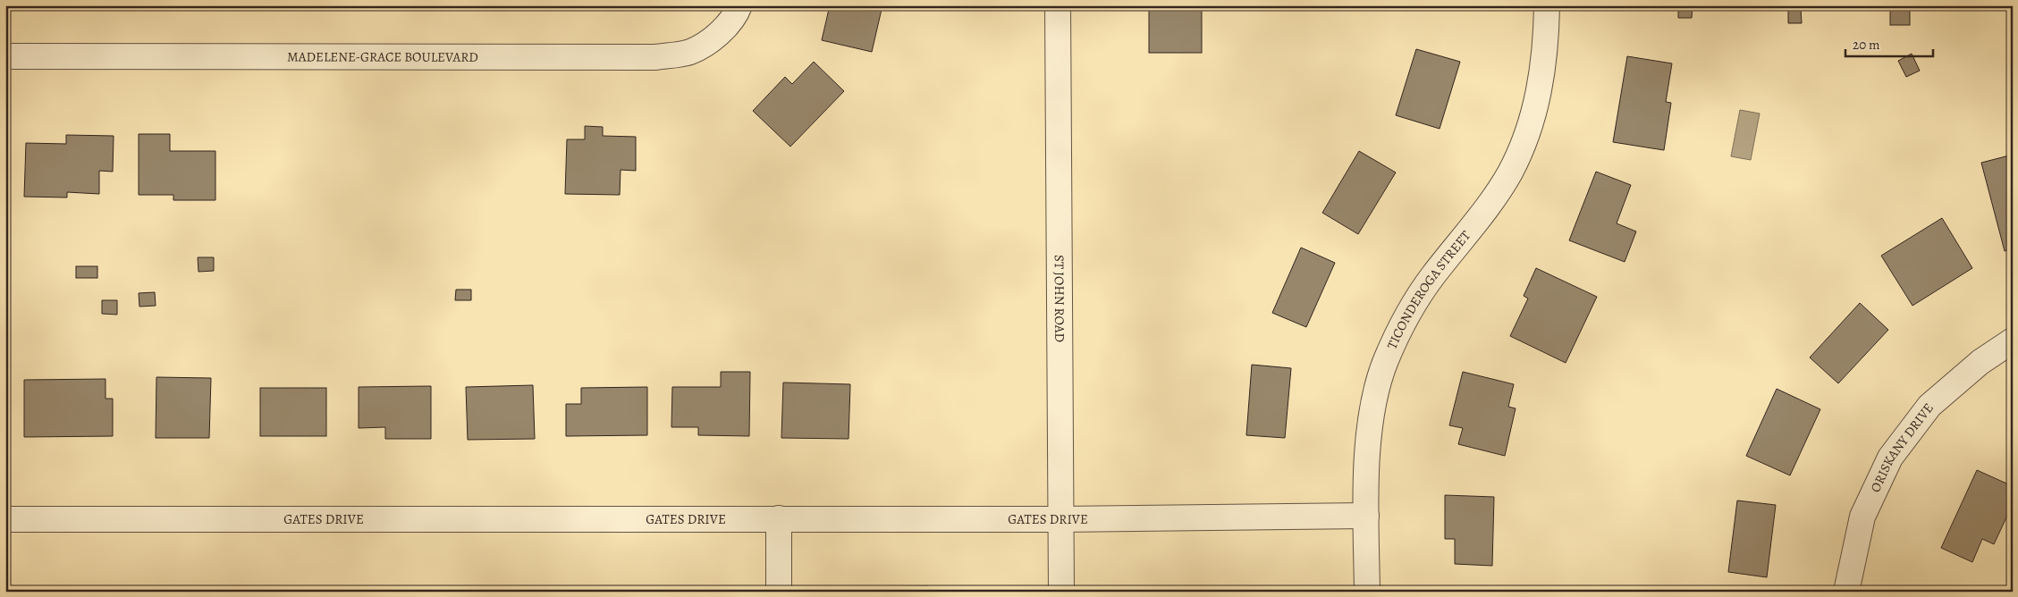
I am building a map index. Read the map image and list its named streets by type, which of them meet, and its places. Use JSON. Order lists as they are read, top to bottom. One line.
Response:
{"streets":{"street":["MADELENE-GRACE BOULEVARD","TICONDEROGA STREET","ST JOHN ROAD","ORISKANY DRIVE","GATES DRIVE"]},"crossings":[["TICONDEROGA STREET","GATES DRIVE"],["ST JOHN ROAD","GATES DRIVE"]],"scale_bar":"20 m"}
